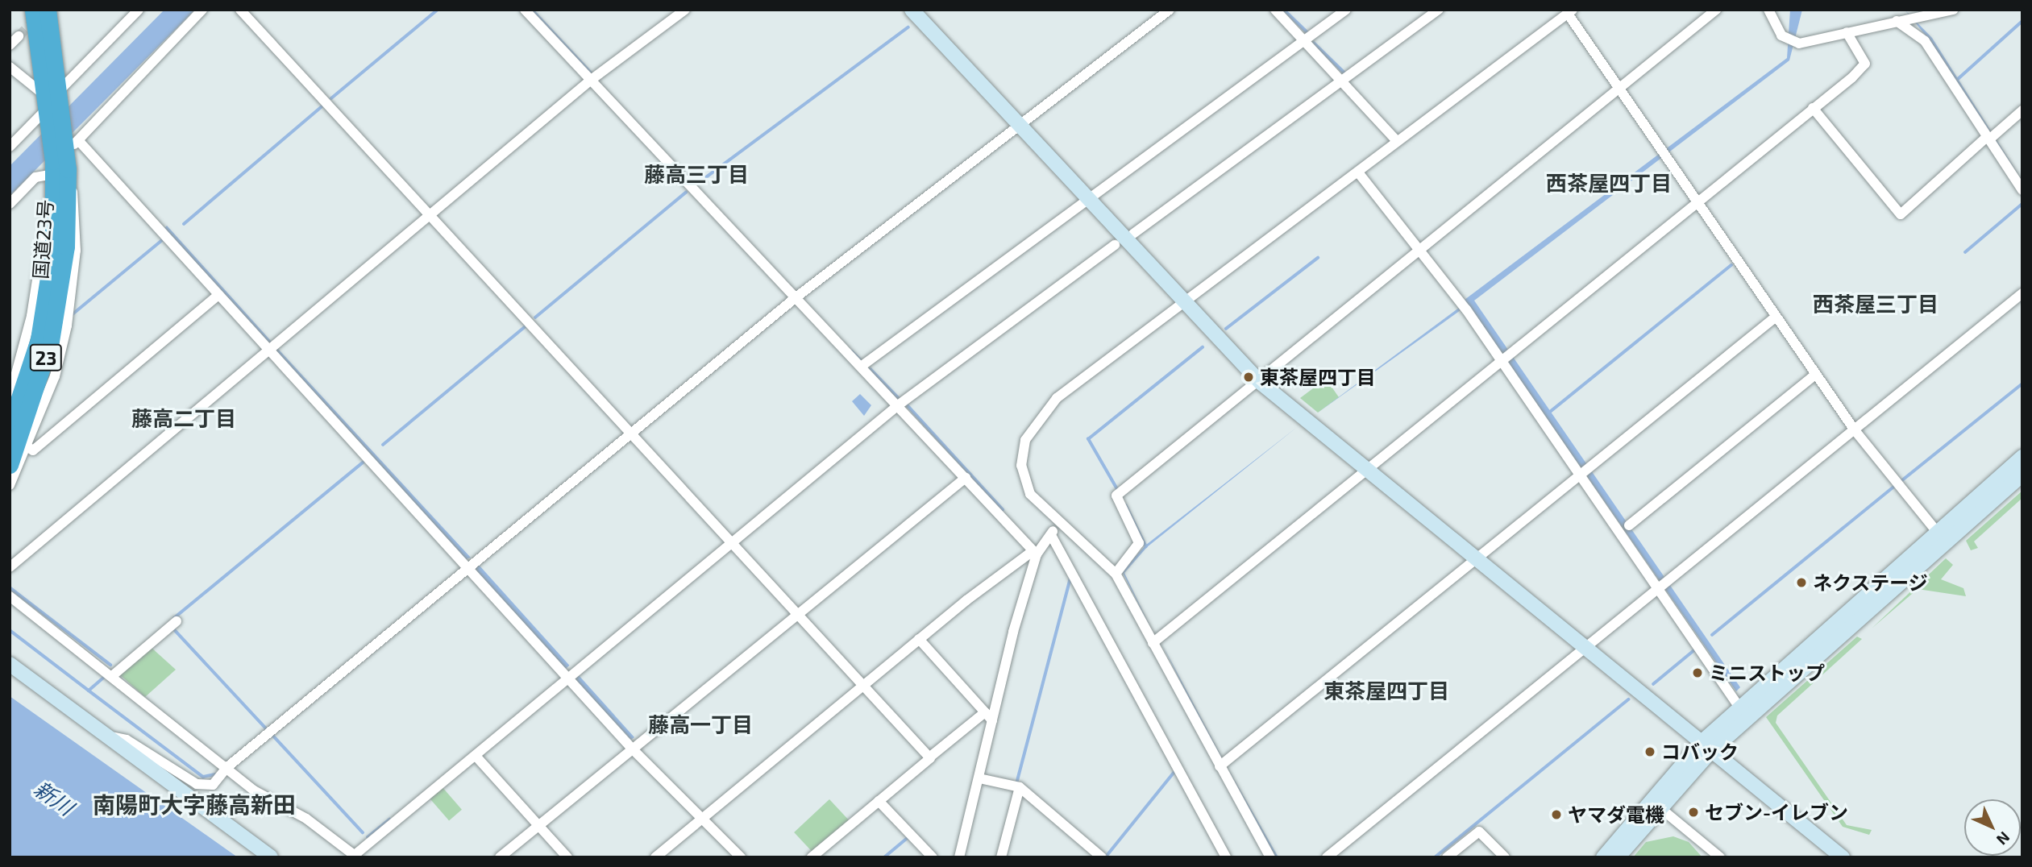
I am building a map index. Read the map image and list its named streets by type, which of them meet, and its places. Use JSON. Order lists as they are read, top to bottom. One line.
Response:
{"streets":{"highway":["国道23号","23"]},"districts":["藤高三丁目","西茶屋四丁目","西茶屋三丁目","藤高二丁目","東茶屋四丁目","藤高一丁目","南陽町大字藤高新田"],"water":["新川"],"places":["東茶屋四丁目","ネクステージ","ミニストップ","コバック","セブン-イレブン","ヤマダ電機"],"north":"bottom right"}
